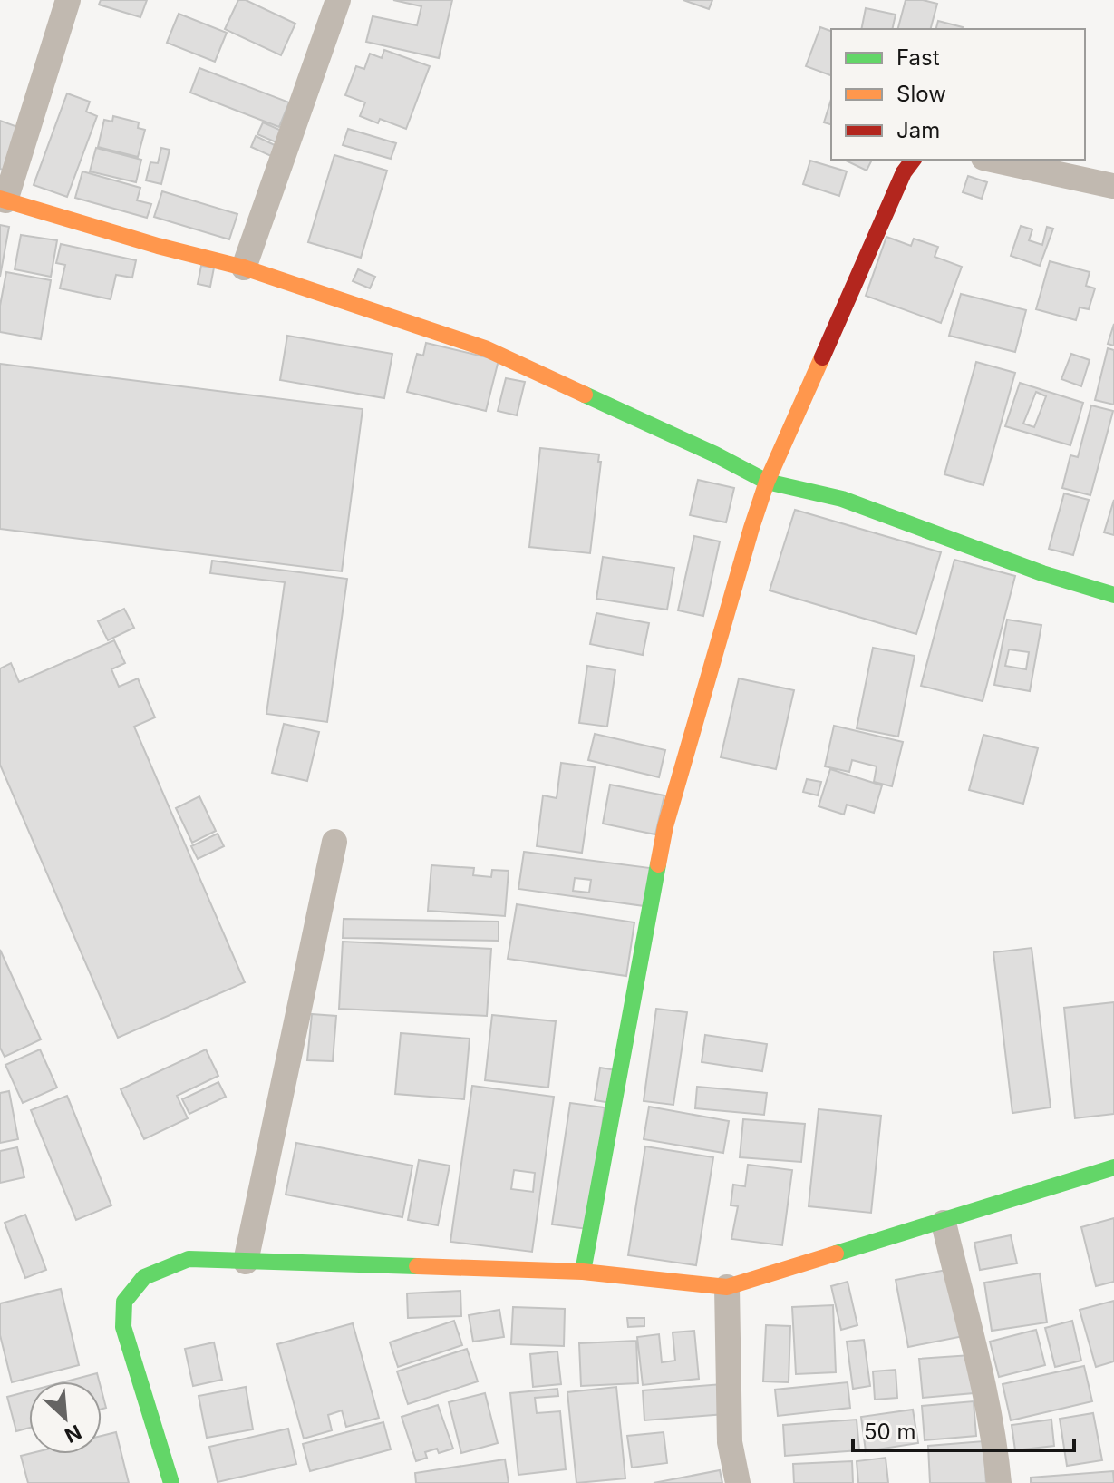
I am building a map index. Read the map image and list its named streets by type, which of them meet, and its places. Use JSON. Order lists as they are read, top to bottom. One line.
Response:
{"legend":["Fast","Slow","Jam"],"scale_bar":"50 m","north":"bottom right"}
